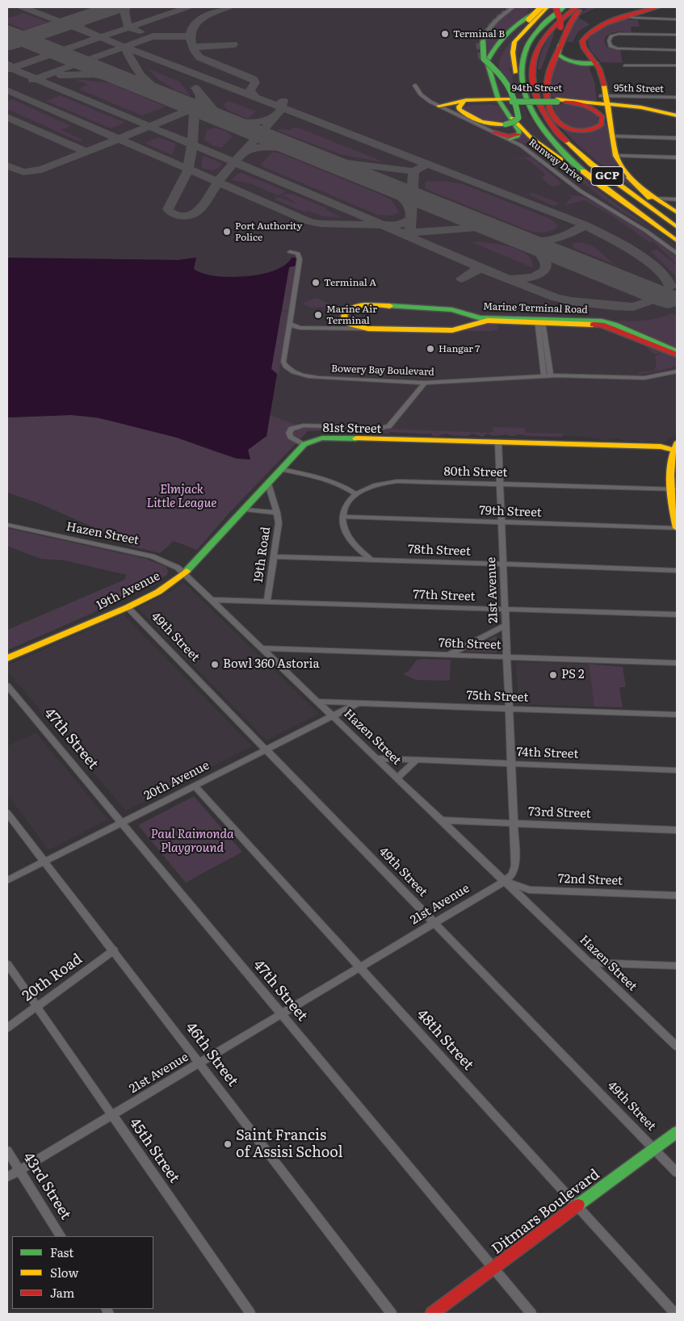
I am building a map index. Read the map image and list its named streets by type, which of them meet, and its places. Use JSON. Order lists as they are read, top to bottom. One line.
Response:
{"streets":{"main road":["94th Street","GCP","Marine Terminal Road","81st Street","19th Avenue","Ditmars Boulevard"],"street":["95th Street","Runway Drive","Bowery Bay Boulevard","80th Street","79th Street","Hazen Street","78th Street","19th Road","21st Avenue","77th Street","49th Street","76th Street","75th Street","47th Street","74th Street","20th Avenue","73rd Street","72nd Street","20th Road","48th Street","46th Street","45th Street","43rd Street"]},"crossings":[["94th Street","95th Street"],["94th Street","Runway Drive"],["Marine Terminal Road","Bowery Bay Boulevard"],["81st Street","21st Avenue"],["81st Street","19th Avenue"],["80th Street","21st Avenue"],["79th Street","21st Avenue"],["Hazen Street","21st Avenue"],["Hazen Street","19th Avenue"],["Hazen Street","77th Street"],["Hazen Street","76th Street"],["Hazen Street","75th Street"],["Hazen Street","74th Street"],["Hazen Street","20th Avenue"],["Hazen Street","73rd Street"],["Hazen Street","72nd Street"],["78th Street","19th Road"],["78th Street","21st Avenue"],["19th Road","19th Avenue"],["19th Road","77th Street"],["21st Avenue","77th Street"],["21st Avenue","49th Street"],["21st Avenue","76th Street"],["21st Avenue","75th Street"],["21st Avenue","47th Street"],["21st Avenue","74th Street"],["21st Avenue","73rd Street"],["21st Avenue","72nd Street"],["21st Avenue","48th Street"],["21st Avenue","46th Street"],["21st Avenue","45th Street"],["21st Avenue","43rd Street"],["19th Avenue","49th Street"],["49th Street","20th Avenue"],["49th Street","Ditmars Boulevard"],["75th Street","20th Avenue"],["47th Street","20th Avenue"],["47th Street","Ditmars Boulevard"],["20th Avenue","48th Street"],["20th Avenue","46th Street"],["20th Road","46th Street"],["20th Road","45th Street"],["48th Street","Ditmars Boulevard"]],"parks":["Elmjack Little League","Paul Raimonda Playground"],"places":["Terminal B","Port Authority Police","Terminal A","Marine Air Terminal","Hangar 7","Bowl 360 Astoria","PS 2","Saint Francis of Assisi School"],"legend":["Fast","Slow","Jam"]}
